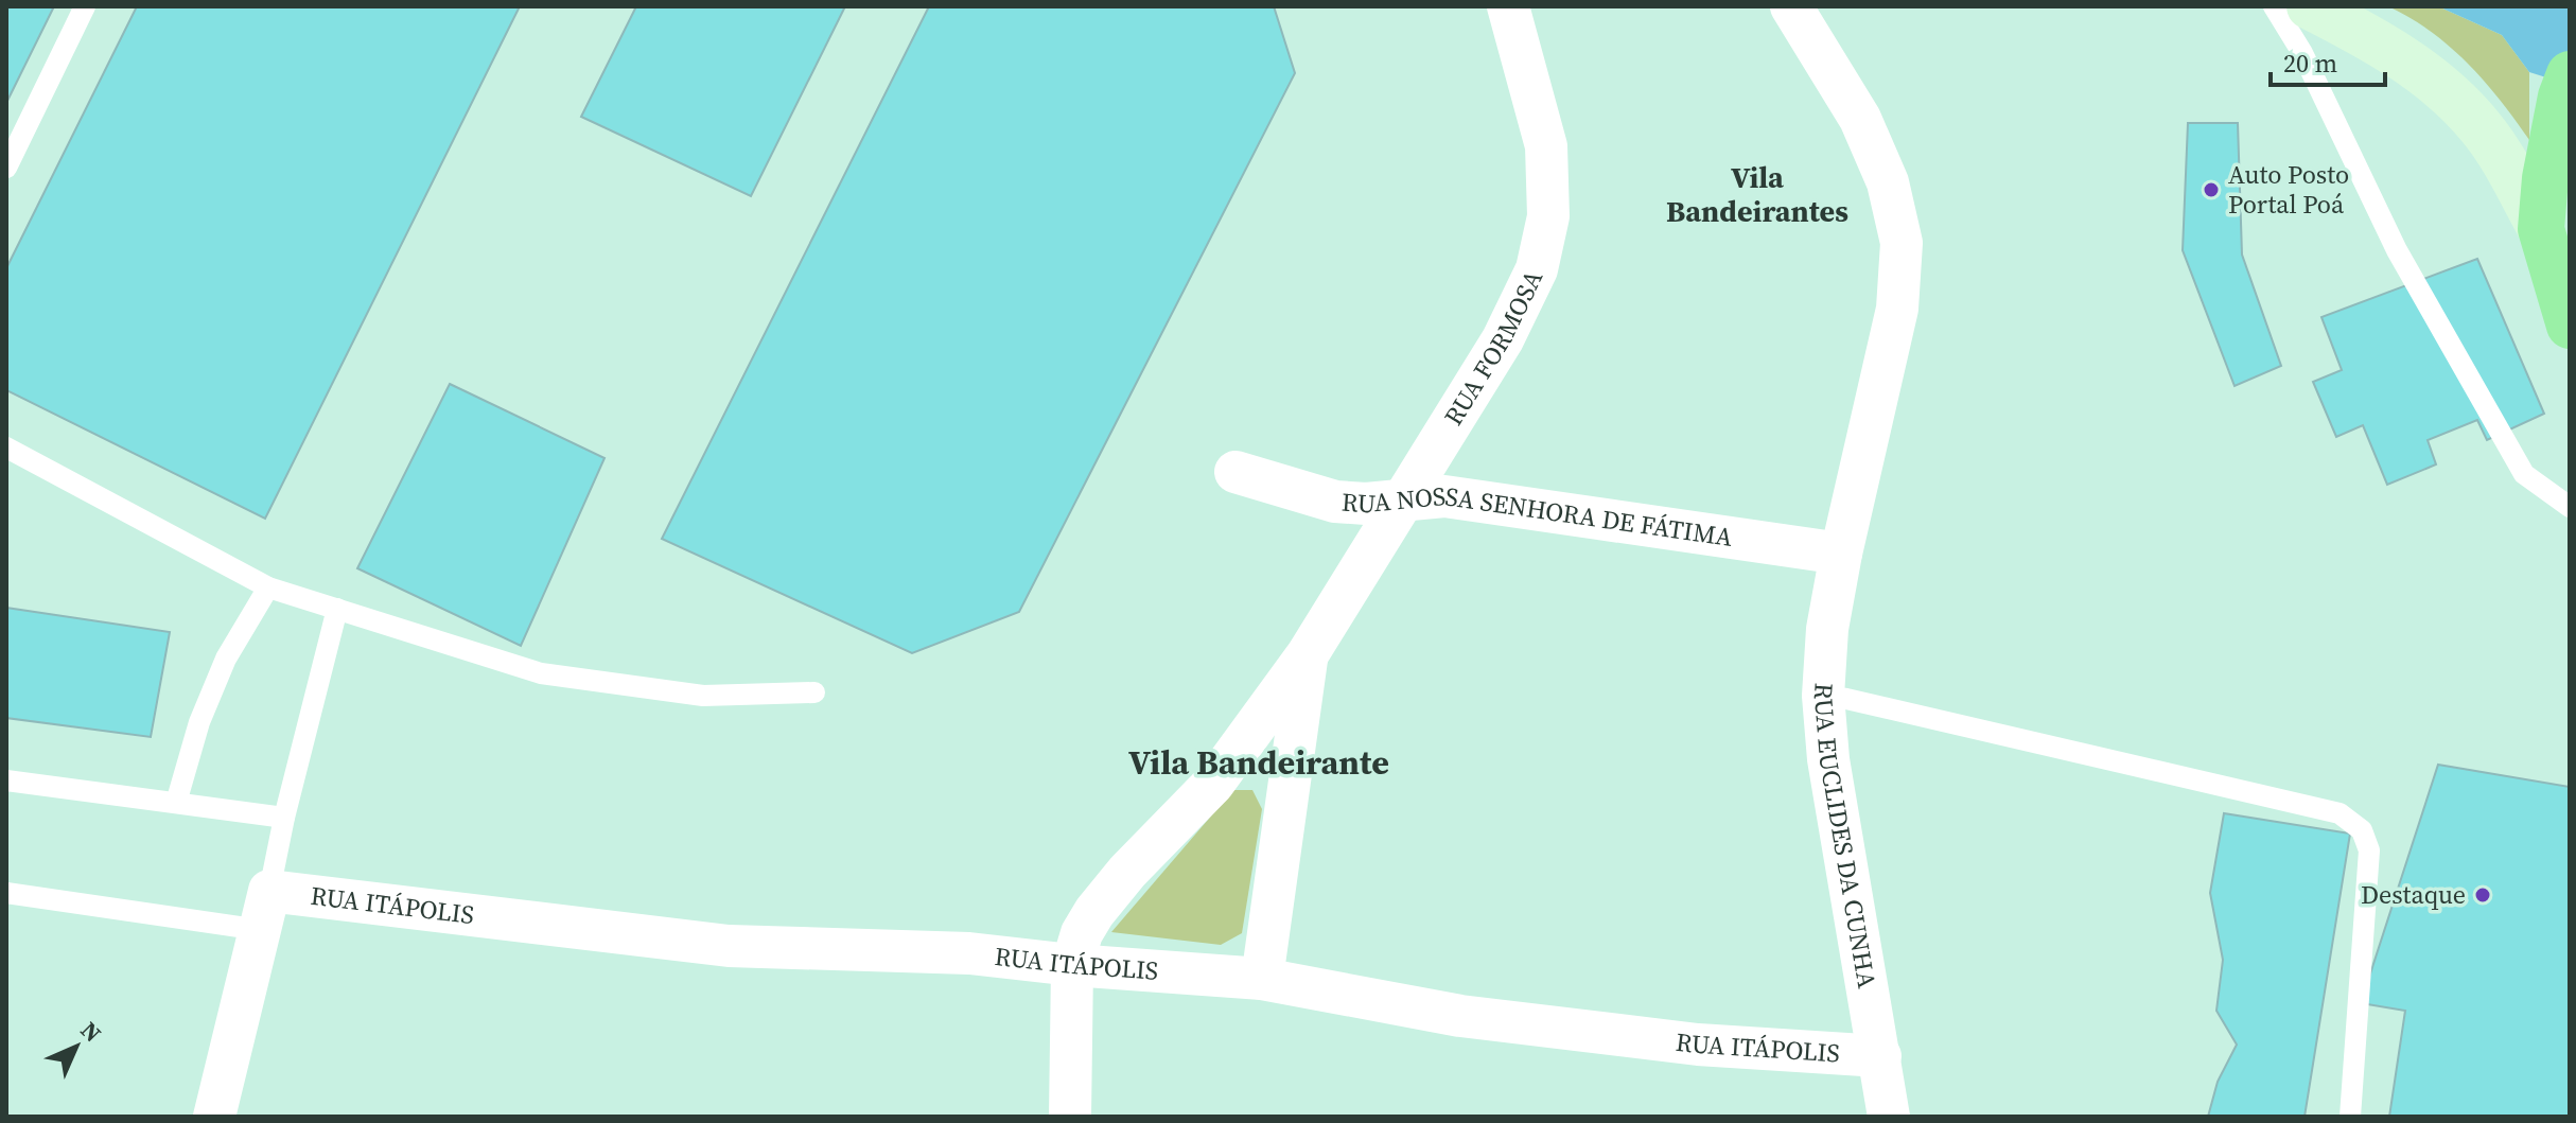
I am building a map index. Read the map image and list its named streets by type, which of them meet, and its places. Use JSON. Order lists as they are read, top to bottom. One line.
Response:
{"streets":{"street":["RUA FORMOSA","RUA NOSSA SENHORA DE FÁTIMA","RUA EUCLIDES DA CUNHA","RUA ITÁPOLIS"]},"crossings":[["RUA FORMOSA","RUA NOSSA SENHORA DE FÁTIMA"],["RUA FORMOSA","RUA ITÁPOLIS"],["RUA NOSSA SENHORA DE FÁTIMA","RUA EUCLIDES DA CUNHA"],["RUA EUCLIDES DA CUNHA","RUA ITÁPOLIS"]],"districts":["Vila Bandeirantes","Vila Bandeirante"],"places":["Auto Posto Portal Poá","Destaque"],"scale_bar":"20 m","north":"top right"}
